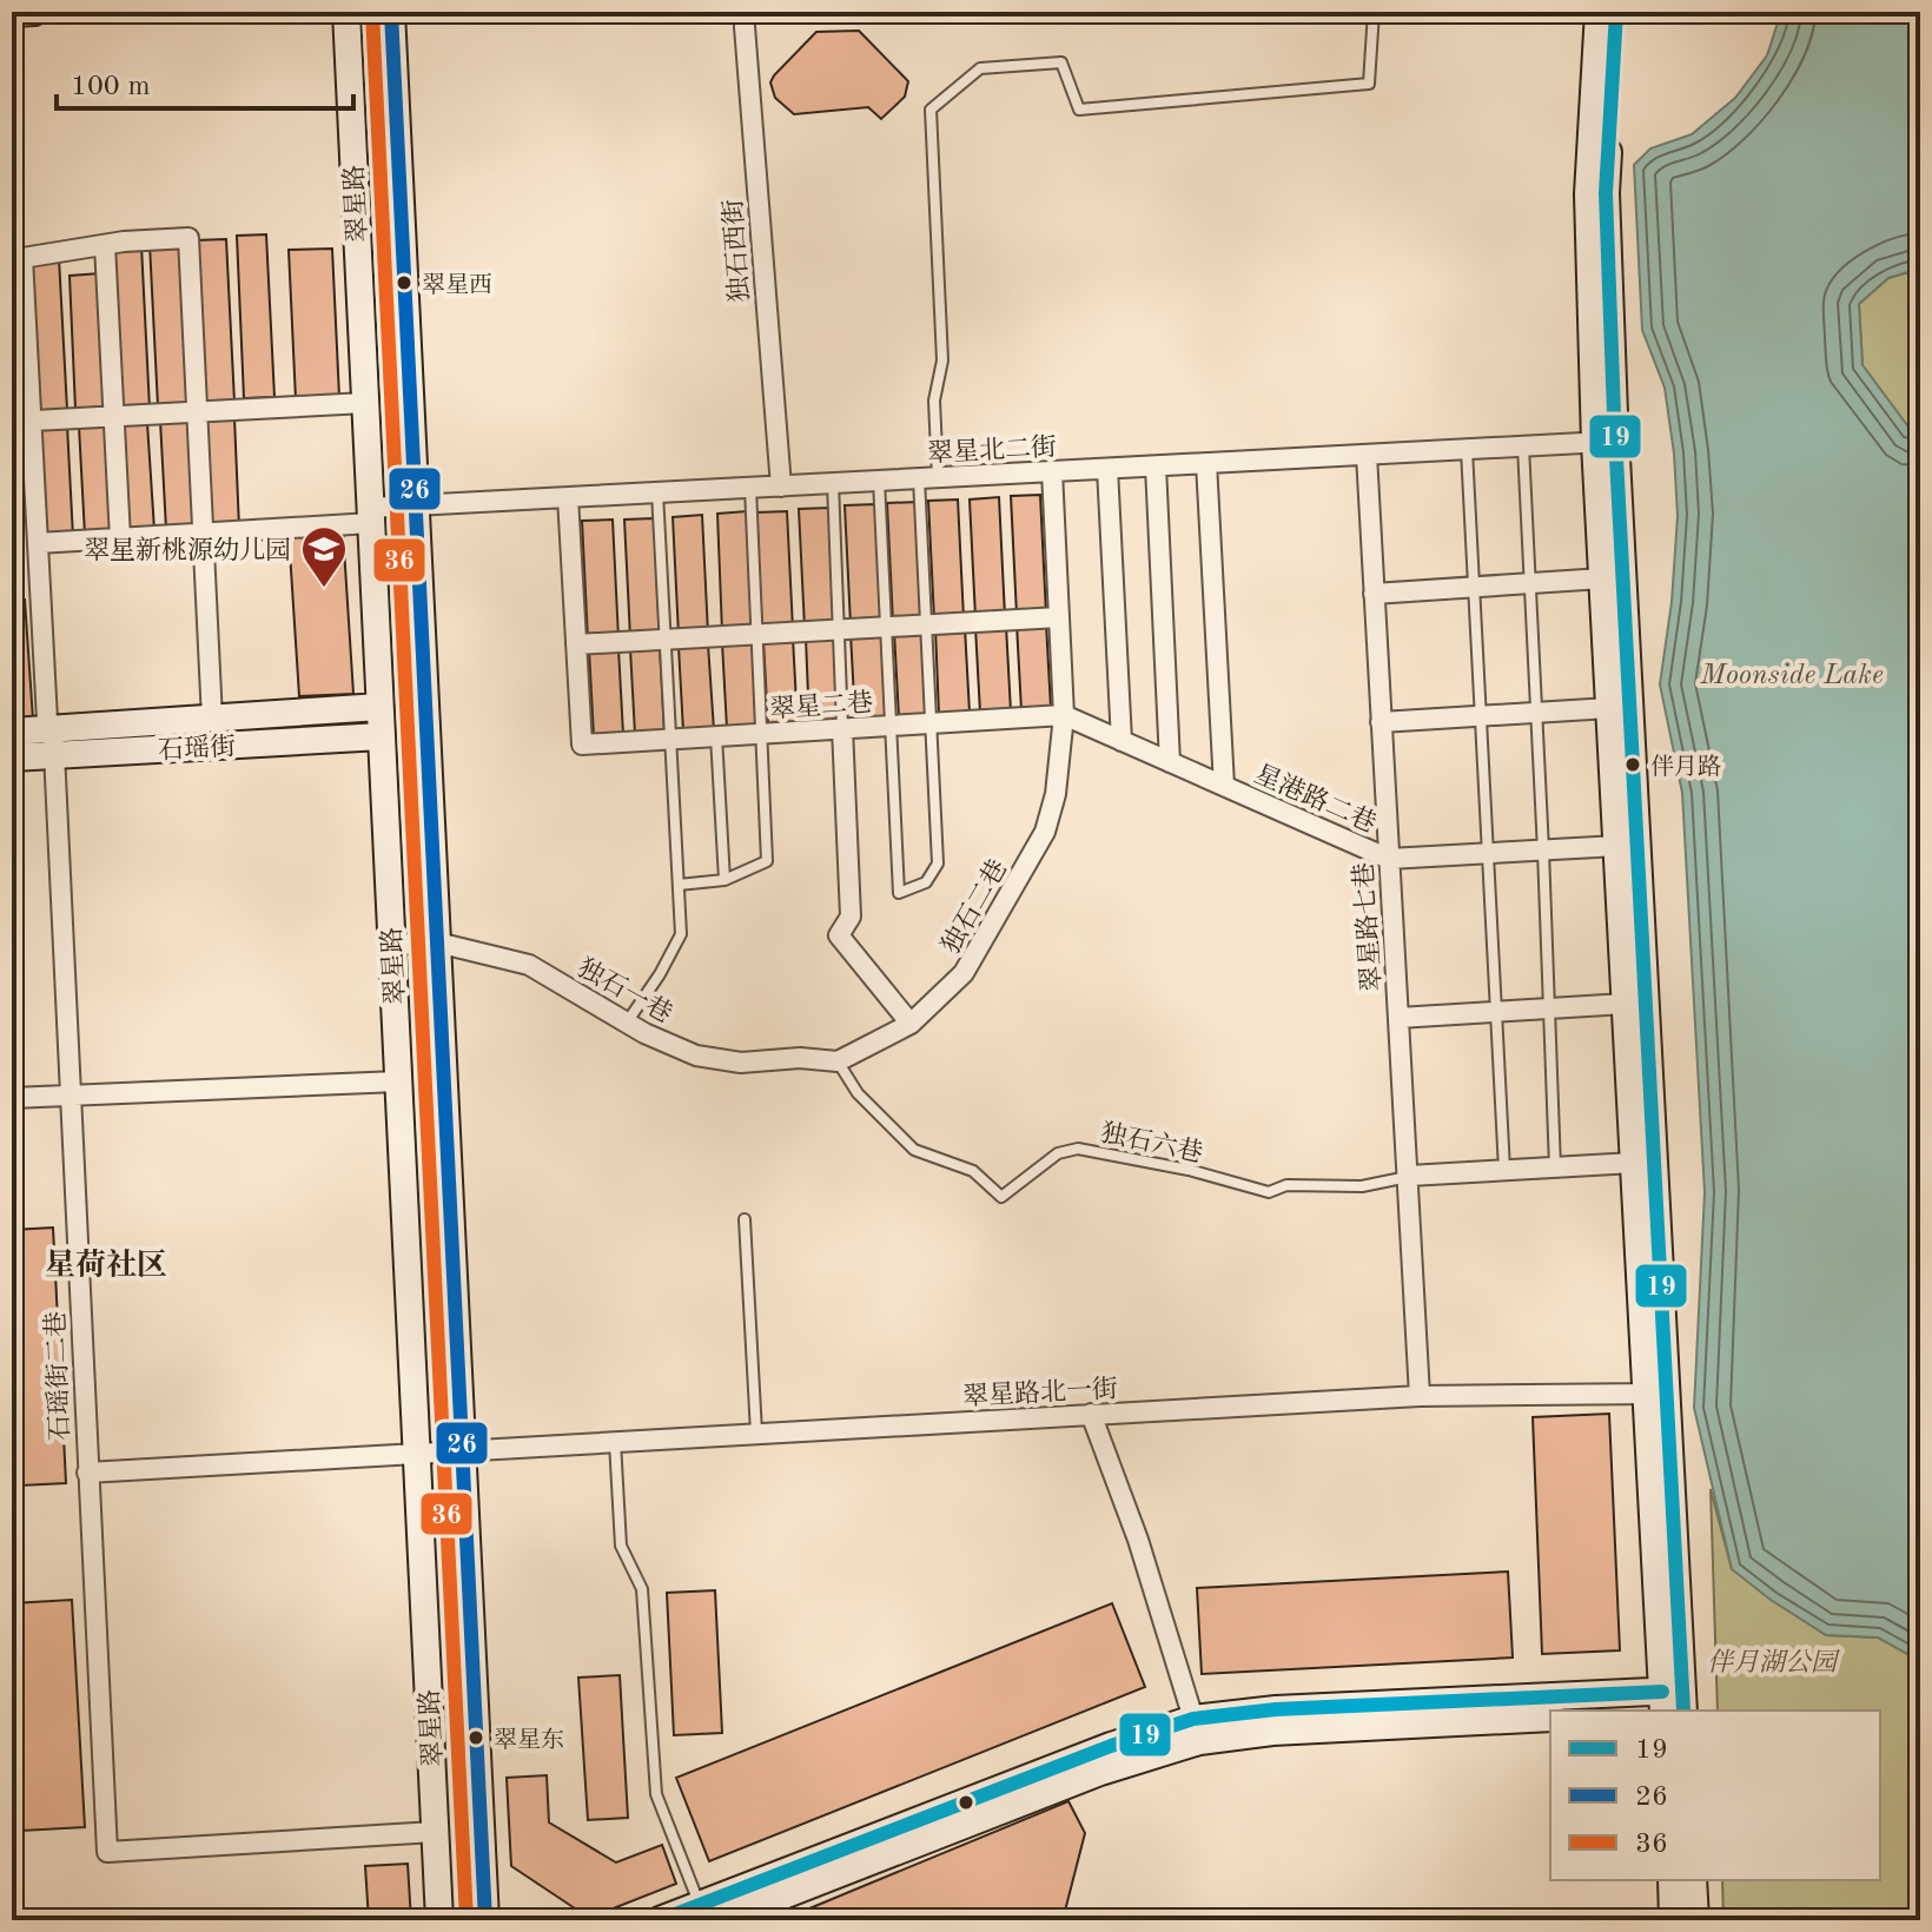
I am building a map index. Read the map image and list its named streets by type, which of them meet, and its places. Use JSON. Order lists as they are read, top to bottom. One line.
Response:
{"streets":{"street":["翠星路","独石西街","翠星北二街","翠星二巷","石瑶街","星港路二巷","独石二巷","翠星路七巷","独石一巷","石瑶街二巷","翠星路北一街"],"lane":["独石六巷"]},"crossings":[["翠星路","翠星北二街"],["翠星路","石瑶街"],["翠星路","独石一巷"],["翠星路","石瑶街二巷"],["翠星路","翠星路北一街"],["独石西街","翠星北二街"],["翠星北二街","独石二巷"],["翠星北二街","翠星路七巷"],["翠星北二街","石瑶街二巷"],["翠星二巷","星港路二巷"],["翠星二巷","独石二巷"],["石瑶街","石瑶街二巷"],["星港路二巷","独石二巷"],["星港路二巷","翠星路七巷"],["独石二巷","独石一巷"],["独石二巷","独石六巷"],["翠星路七巷","独石六巷"],["翠星路七巷","翠星路北一街"],["独石一巷","独石六巷"],["石瑶街二巷","翠星路北一街"]],"districts":["星荷社区"],"water":["Moonside Lake"],"parks":["伴月湖公园"],"places":{"other":["翠星西","伴月路","翠星东"],"school or university":["翠星新桃源幼儿园"]},"lines":["transit line 19","transit line 26","transit line 36"],"legend":["19","26","36"],"scale_bar":"100 m"}
